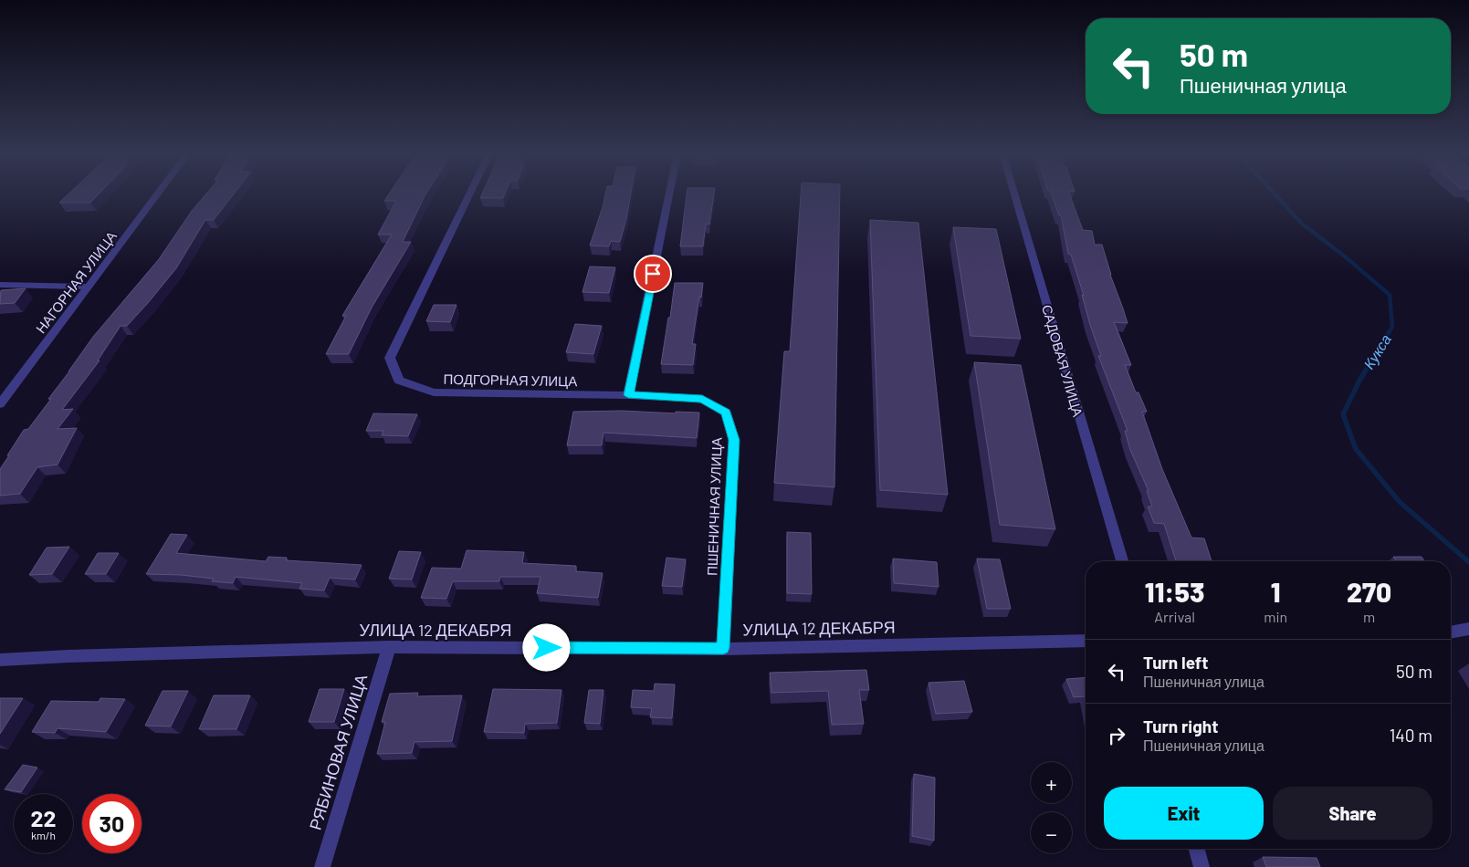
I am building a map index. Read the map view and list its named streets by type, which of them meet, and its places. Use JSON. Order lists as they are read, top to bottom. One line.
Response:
{"streets":{"street":["НАГОРНАЯ УЛИЦА","САДОВАЯ УЛИЦА","ПОДГОРНАЯ УЛИЦА","ПШЕНИЧНАЯ УЛИЦА","УЛИЦА 12 ДЕКАБРЯ","РЯБИНОВАЯ УЛИЦА"]},"crossings":[["ПОДГОРНАЯ УЛИЦА","ПШЕНИЧНАЯ УЛИЦА"],["ПШЕНИЧНАЯ УЛИЦА","УЛИЦА 12 ДЕКАБРЯ"],["УЛИЦА 12 ДЕКАБРЯ","РЯБИНОВАЯ УЛИЦА"]],"water":["Кукса"],"page":{"turn":["50 m","Пшеничная улица"],"eta":["11:53","Arrival","1","min","270","m"],"list":[{"name":"Turn left","note":"Пшеничная улица","value":"50 m"},{"name":"Turn right","note":"Пшеничная улица","value":"140 m"}],"map_buttons":["+","−"],"buttons":["Exit","Share"],"speed":"22 km/h","limit":"30"}}
